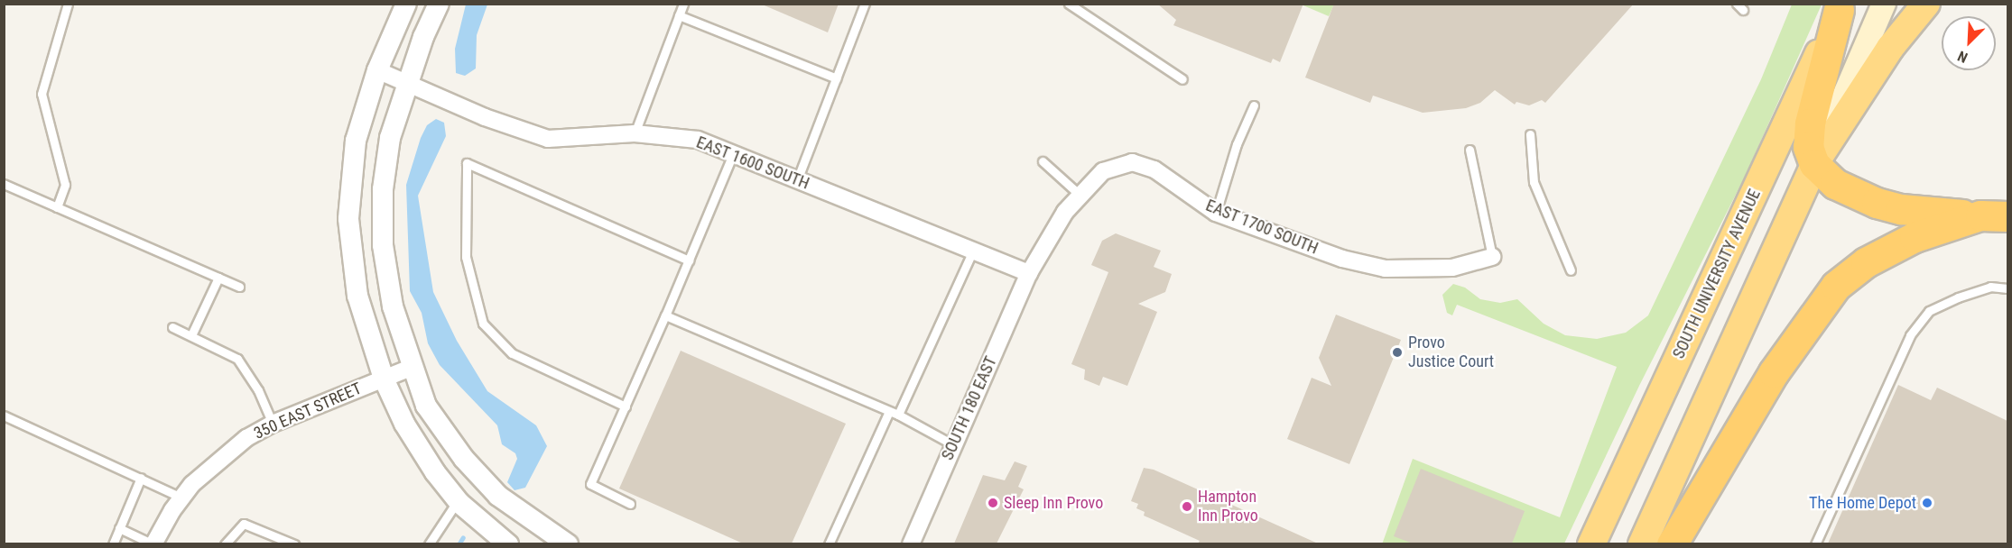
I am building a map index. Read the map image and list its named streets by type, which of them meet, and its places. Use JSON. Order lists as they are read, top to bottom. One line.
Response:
{"streets":{"highway":["SOUTH UNIVERSITY AVENUE"],"street":["EAST 1600 SOUTH","EAST 1700 SOUTH","SOUTH 180 EAST","350 EAST STREET"]},"crossings":[["EAST 1600 SOUTH","EAST 1700 SOUTH"],["EAST 1600 SOUTH","SOUTH 180 EAST"],["EAST 1700 SOUTH","SOUTH 180 EAST"]],"places":["Provo Justice Court","Sleep Inn Provo","The Home Depot","Hampton Inn Provo"],"north":"bottom left"}
